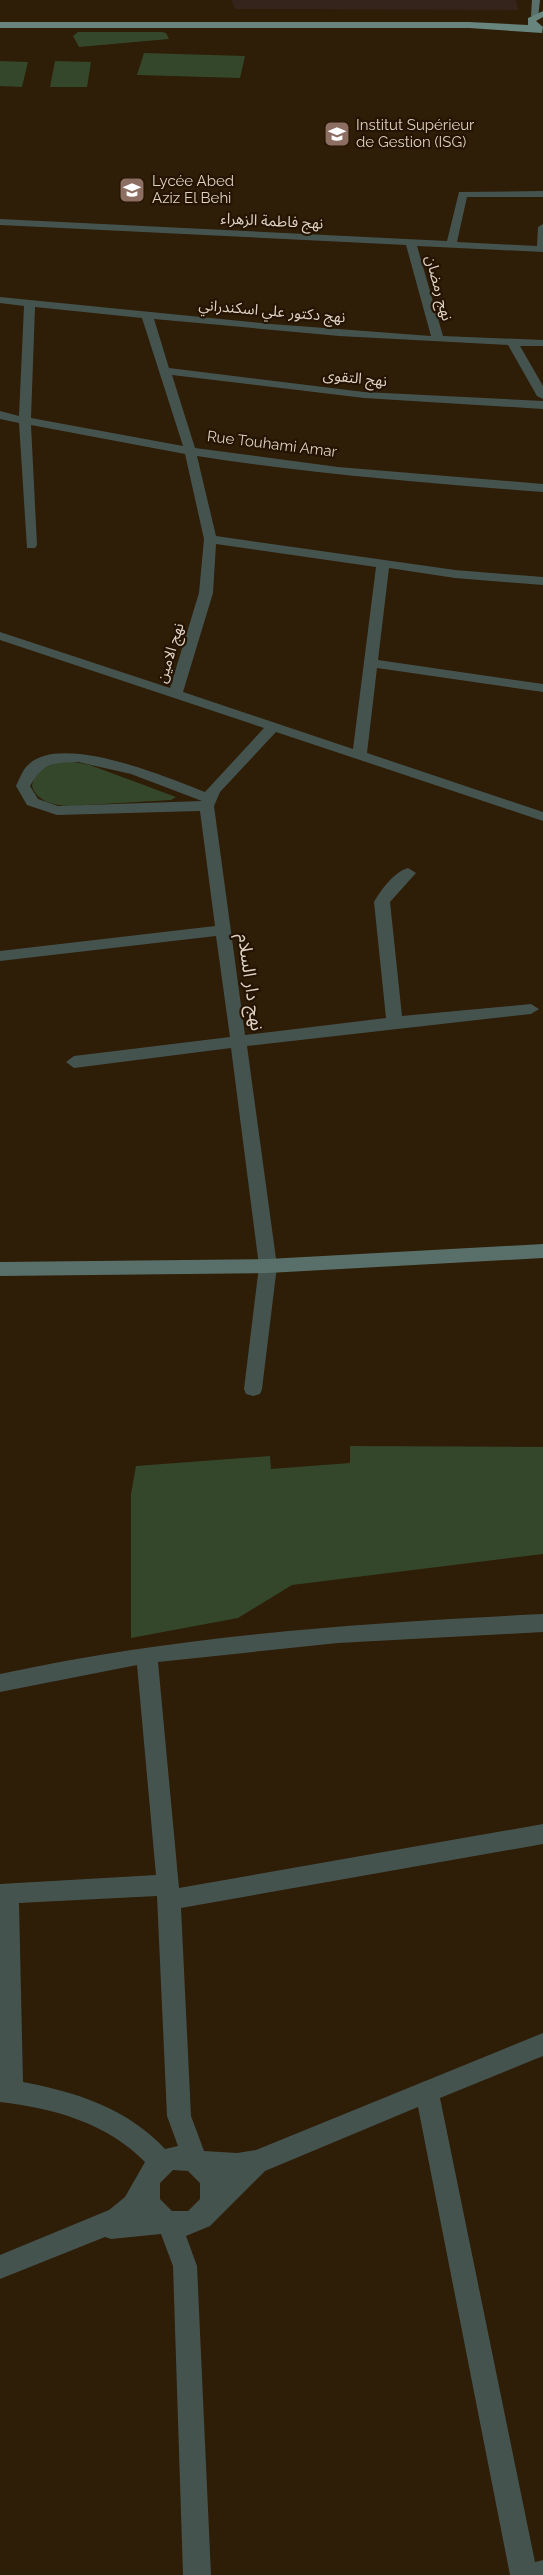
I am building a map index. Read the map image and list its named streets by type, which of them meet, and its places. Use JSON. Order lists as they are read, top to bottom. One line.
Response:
{"streets":{"street":["نهج فاطمة الزهراء","نهج رمضان","نهج دكتور علي اسكندراني","نهج التقوى","Rue Touhami Amar","نهج الامين","نهج دار السلام"]},"crossings":[["نهج فاطمة الزهراء","نهج رمضان"],["نهج رمضان","نهج دكتور علي اسكندراني"],["نهج دكتور علي اسكندراني","نهج الامين"],["نهج التقوى","نهج الامين"],["Rue Touhami Amar","نهج الامين"]],"places":{"school or university":["Institut Supérieur de Gestion (ISG)","Lycée Abed Aziz El Behi"]}}
